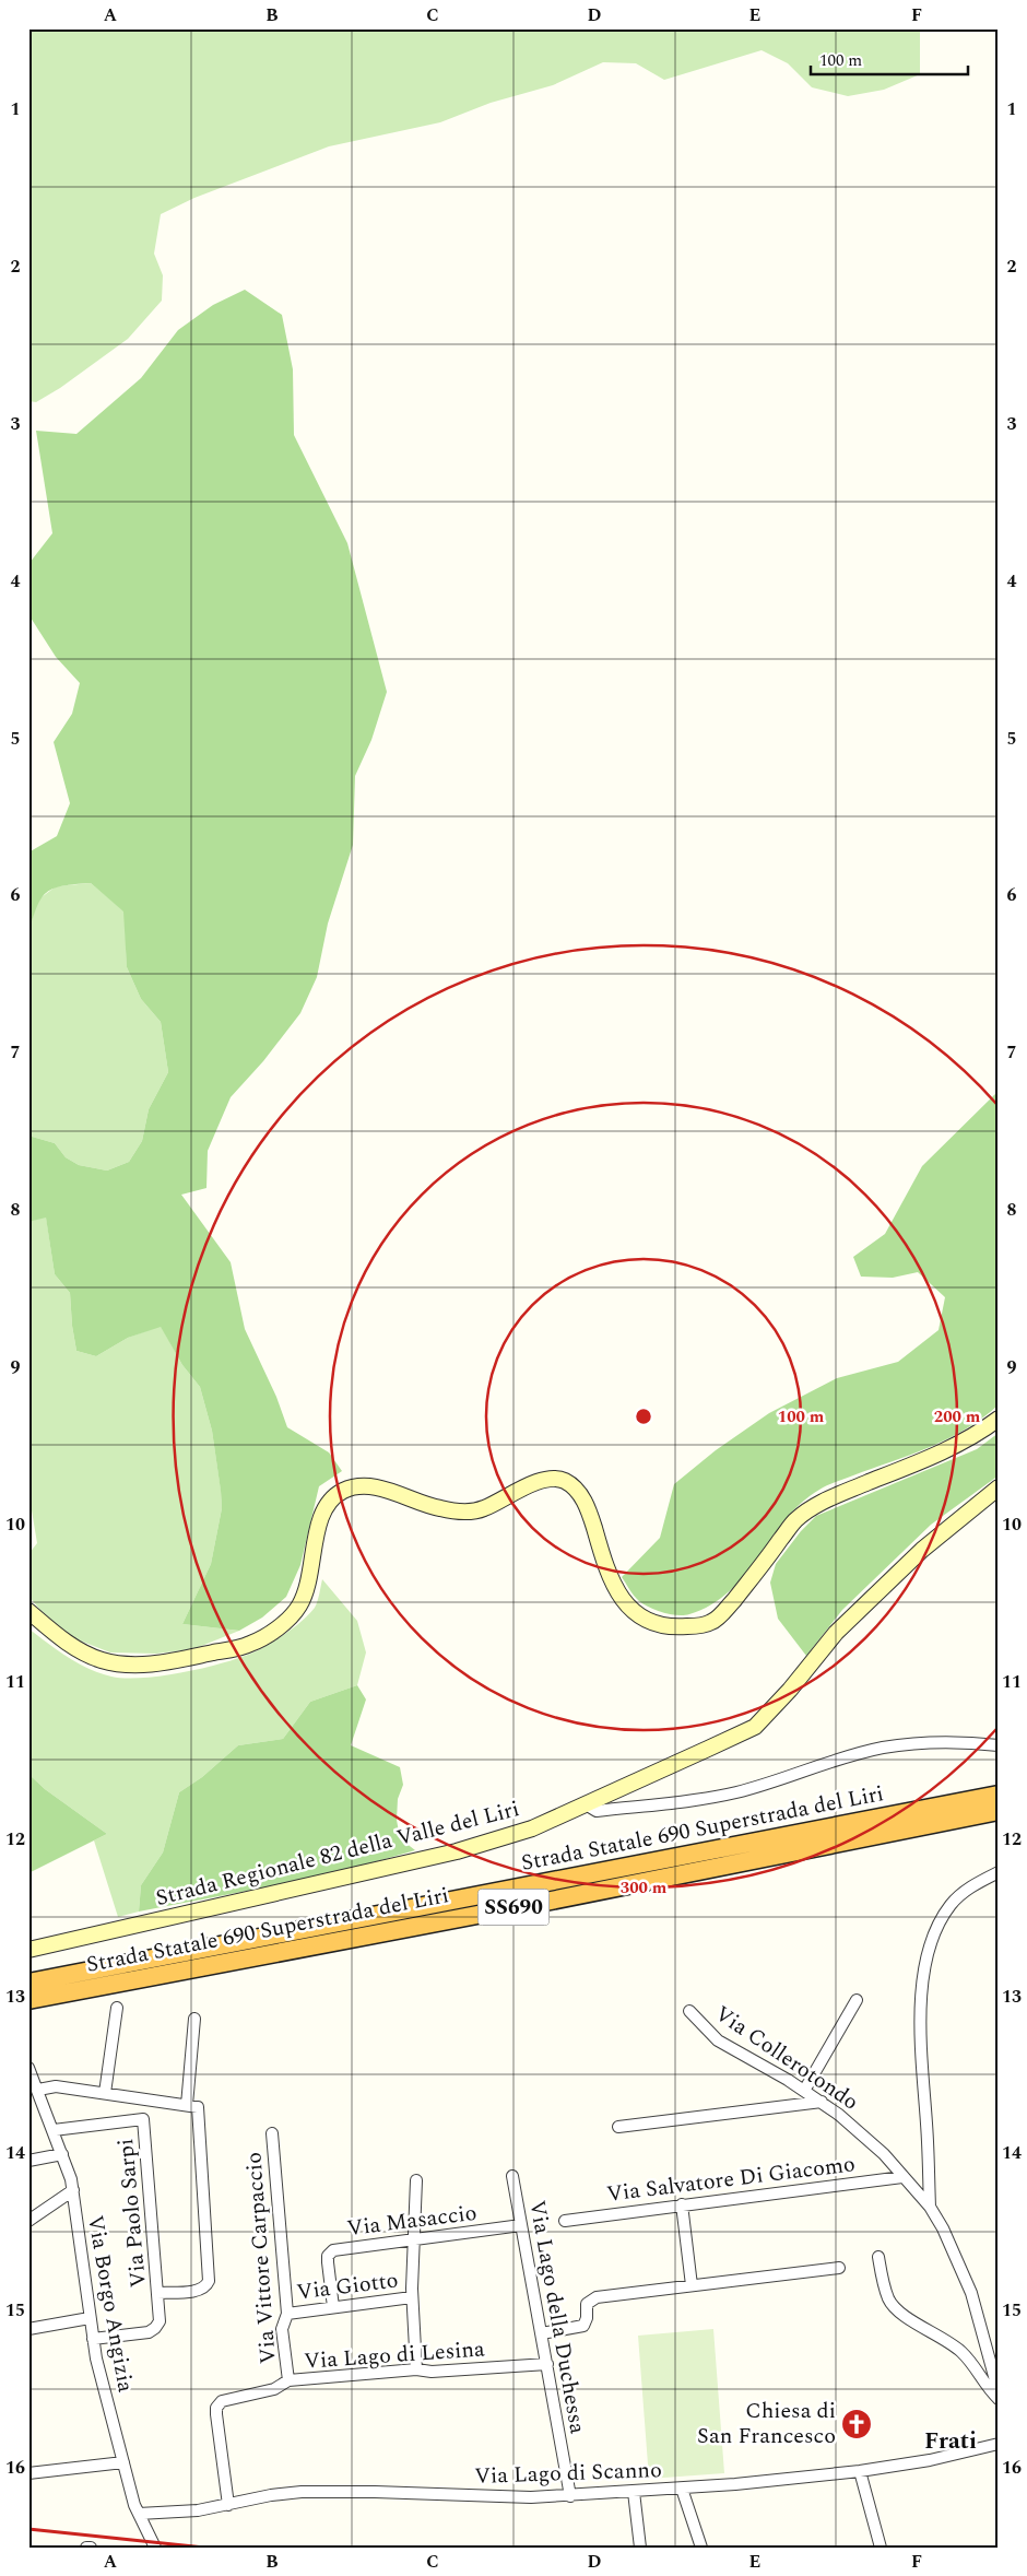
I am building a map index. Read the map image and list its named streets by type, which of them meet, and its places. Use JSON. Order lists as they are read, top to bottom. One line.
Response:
{"streets":{"highway":["Strada Statale 690 Superstrada del Liri","SS690"],"main road":["Strada Regionale 82 della Valle del Liri"],"street":["Via Collerotondo","Via Salvatore Di Giacomo","Via Paolo Sarpi","Via Masaccio","Via Vittore Carpaccio","Via Giotto","Via Borgo Angizia","Via Lago della Duchessa","Via Lago di Lesina","Via Lago di Scanno"]},"crossings":[["Via Collerotondo","Via Salvatore Di Giacomo"],["Via Paolo Sarpi","Via Borgo Angizia"],["Via Masaccio","Via Giotto"],["Via Masaccio","Via Lago della Duchessa"],["Via Vittore Carpaccio","Via Giotto"],["Via Vittore Carpaccio","Via Lago di Lesina"],["Via Borgo Angizia","Via Lago di Scanno"],["Via Lago della Duchessa","Via Lago di Lesina"],["Via Lago della Duchessa","Via Lago di Scanno"],["Via Lago di Lesina","Via Lago di Scanno"]],"districts":["Frati"],"places":{"church":["Chiesa di San Francesco"]},"scale_bar":"100 m","grid":{"columns":["A","B","C","D","E","F"],"rows":["1","2","3","4","5","6","7","8","9","10","11","12","13","14","15","16"]},"rings":["100 m","200 m","300 m"]}
